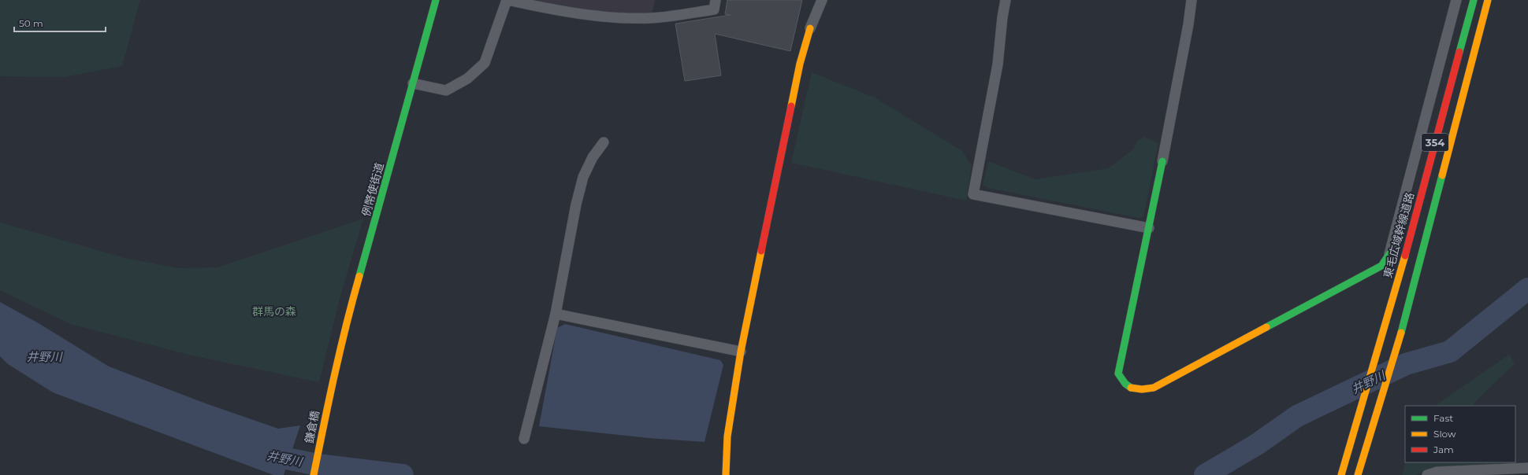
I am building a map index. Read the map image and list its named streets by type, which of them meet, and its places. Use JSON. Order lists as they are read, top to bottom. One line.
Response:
{"streets":{"main road":["354","例幣使街道","東毛広域幹線道路","鎌倉橋"]},"crossings":[["例幣使街道","鎌倉橋"]],"water":["井野川"],"parks":["群馬の森"],"legend":["Fast","Slow","Jam"],"scale_bar":"50 m"}
